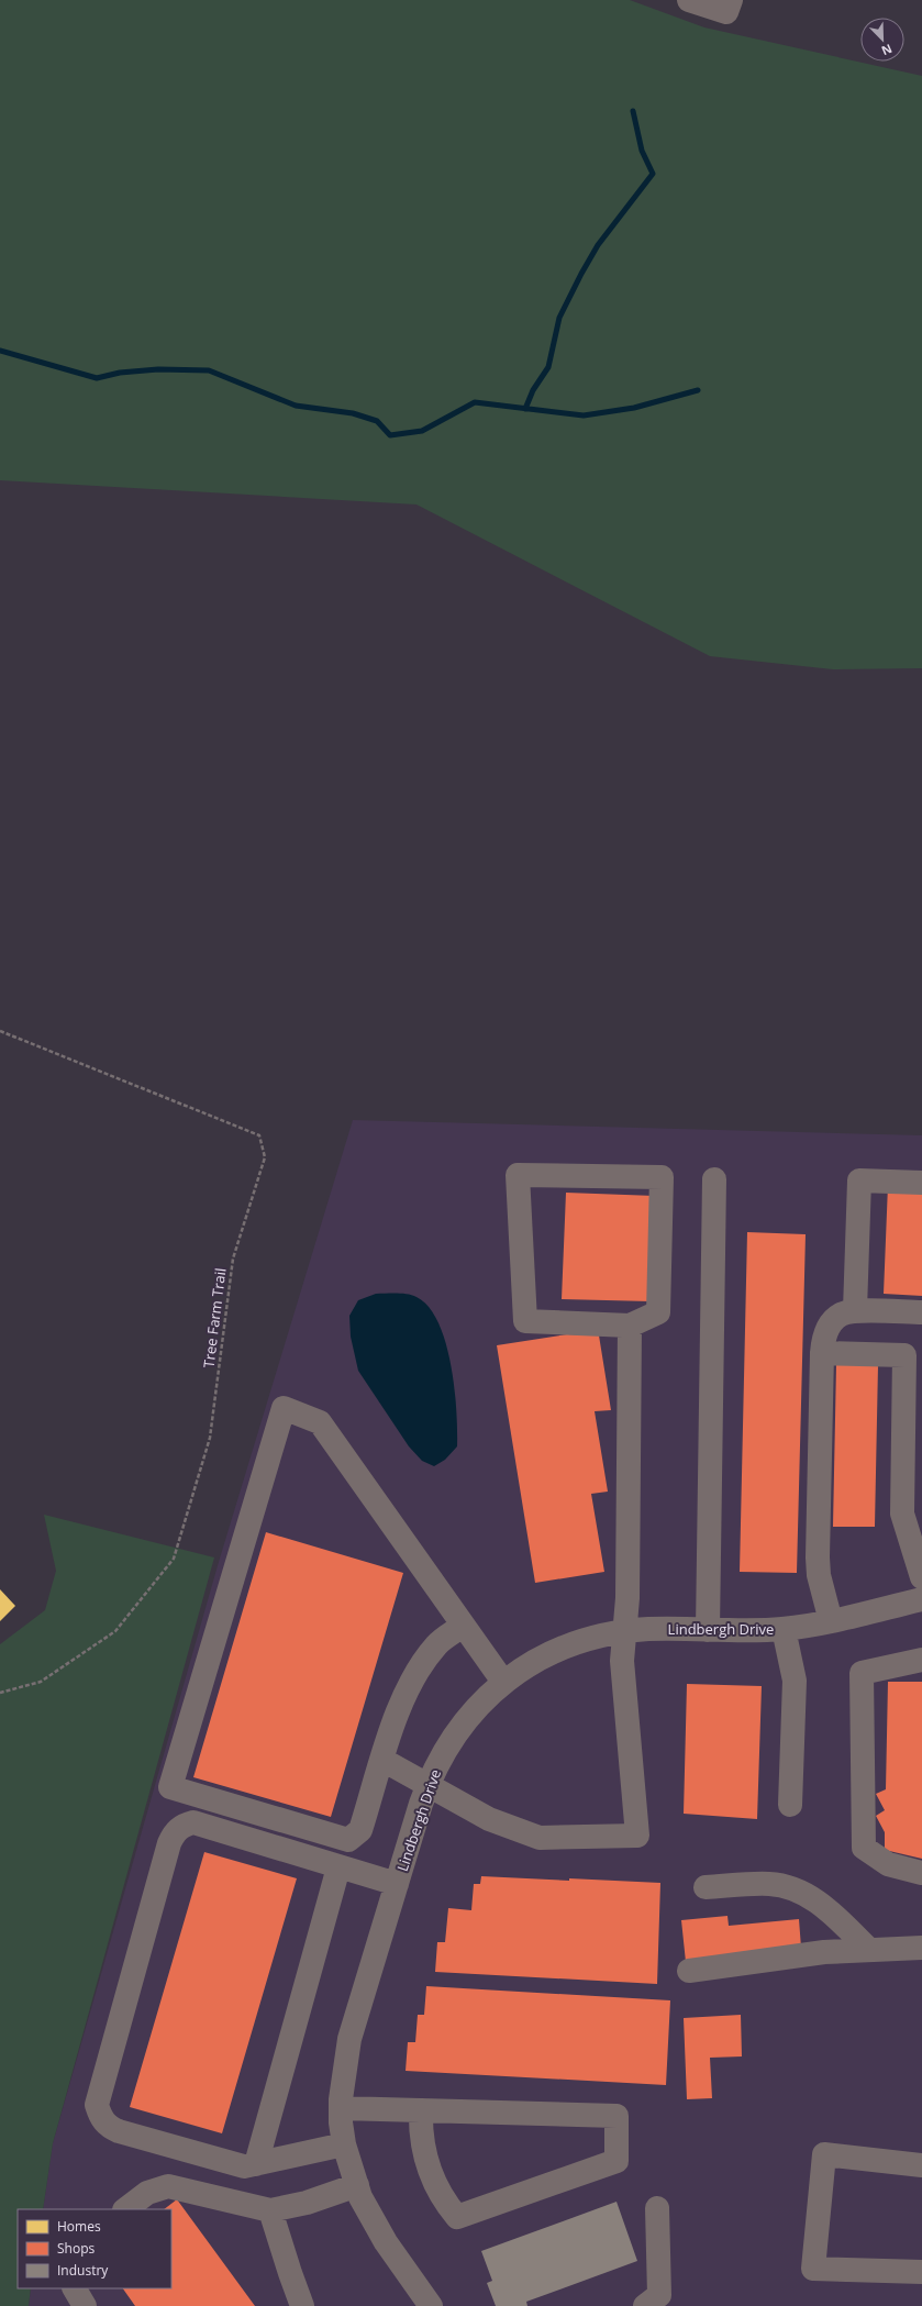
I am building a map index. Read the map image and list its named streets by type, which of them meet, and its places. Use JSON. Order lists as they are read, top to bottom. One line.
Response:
{"streets":{"street":["Lindbergh Drive"],"path":["Tree Farm Trail"]},"legend":["Homes","Shops","Industry"],"north":"bottom right"}
